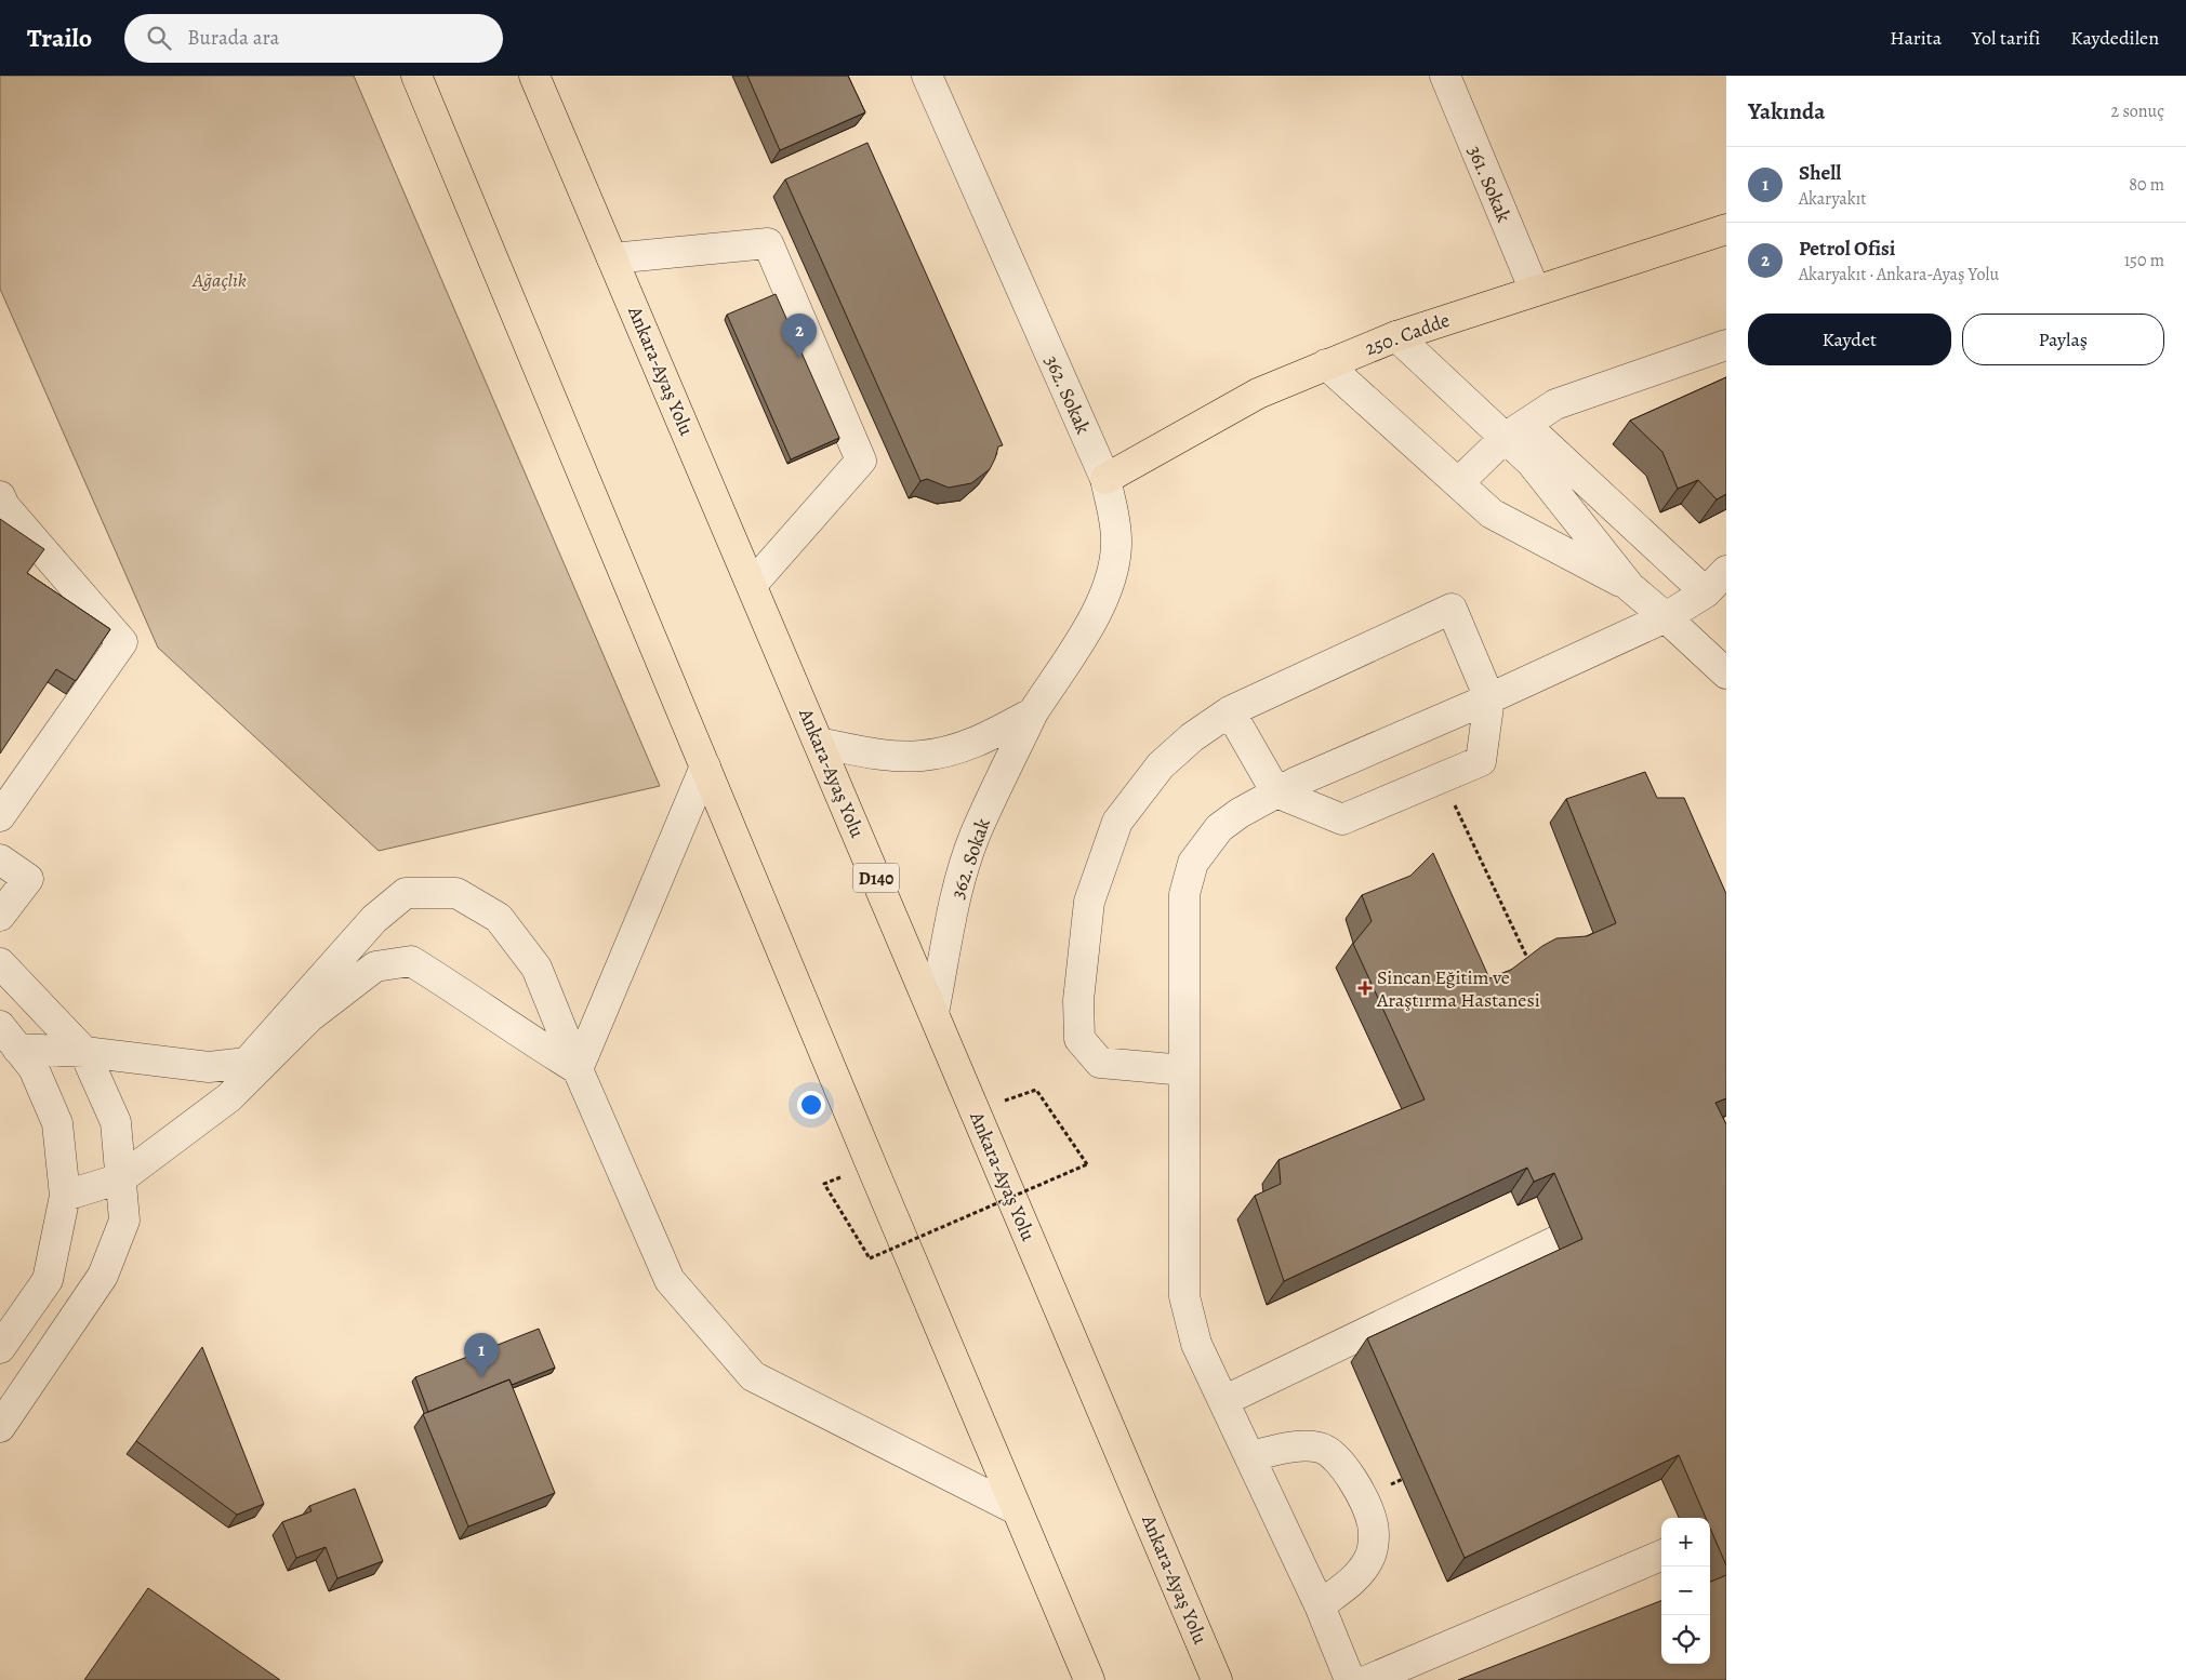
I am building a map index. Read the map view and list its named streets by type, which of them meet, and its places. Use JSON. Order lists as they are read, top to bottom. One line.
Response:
{"streets":{"main road":["250. Cadde","Ankara-Ayaş Yolu","D140"],"street":["361. Sokak","362. Sokak"]},"crossings":[["361. Sokak","250. Cadde"],["250. Cadde","362. Sokak"],["Ankara-Ayaş Yolu","362. Sokak"]],"parks":["Ağaçlık"],"places":{"health":["Sincan Eğitim ve Araştırma Hastanesi"]},"page":{"header":"Trailo","search":"Burada ara","nav":["Harita","Yol tarifi","Kaydedilen"],"heading":["Yakında","2 sonuç"],"list":[{"mark":"1","name":"Shell","note":"Akaryakıt","value":"80 m"},{"mark":"2","name":"Petrol Ofisi","note":"Akaryakıt · Ankara-Ayaş Yolu","value":"150 m"}],"buttons":["Kaydet","Paylaş"],"pins":["2","1"],"map_buttons":["+","−"]}}
